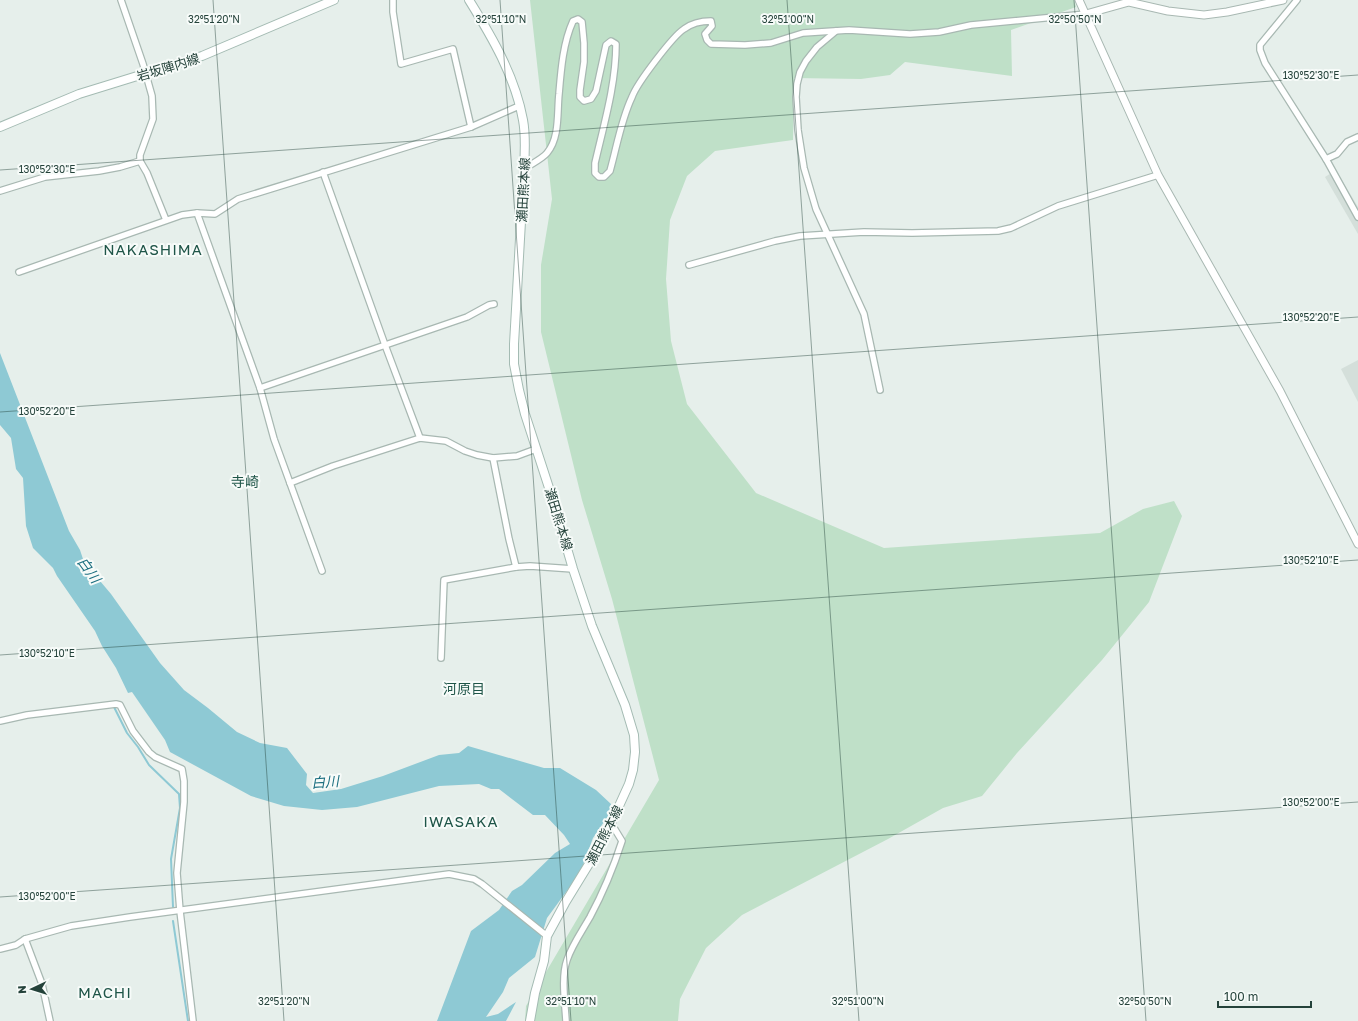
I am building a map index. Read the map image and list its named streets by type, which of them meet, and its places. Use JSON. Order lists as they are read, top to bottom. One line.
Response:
{"streets":{"main road":["岩坂陣内線","瀬田熊本線"]},"districts":["NAKASHIMA","寺崎","河原目","IWASAKA","MACHI"],"water":["白川"],"scale_bar":"100 m","north":"left","coordinates":["32°51'20\"N","32°51'10\"N","32°51'00\"N","32°50'50\"N","130°52'30\"E","130°52'20\"E","130°52'10\"E","130°52'00\"E"]}
